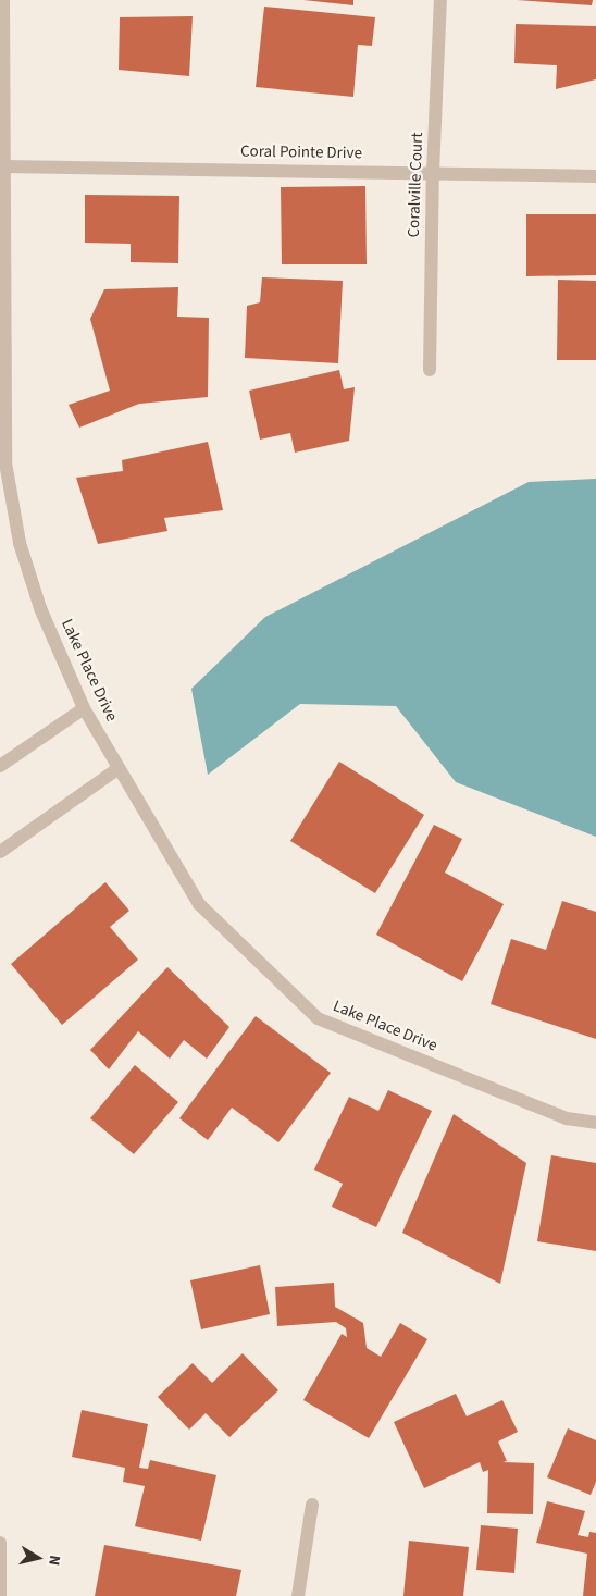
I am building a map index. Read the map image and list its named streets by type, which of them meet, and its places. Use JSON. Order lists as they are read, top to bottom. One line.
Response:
{"streets":{"street":["Coral Pointe Drive","Coralville Court","Lake Place Drive"]},"crossings":[["Coral Pointe Drive","Coralville Court"],["Coral Pointe Drive","Lake Place Drive"]],"north":"right"}
